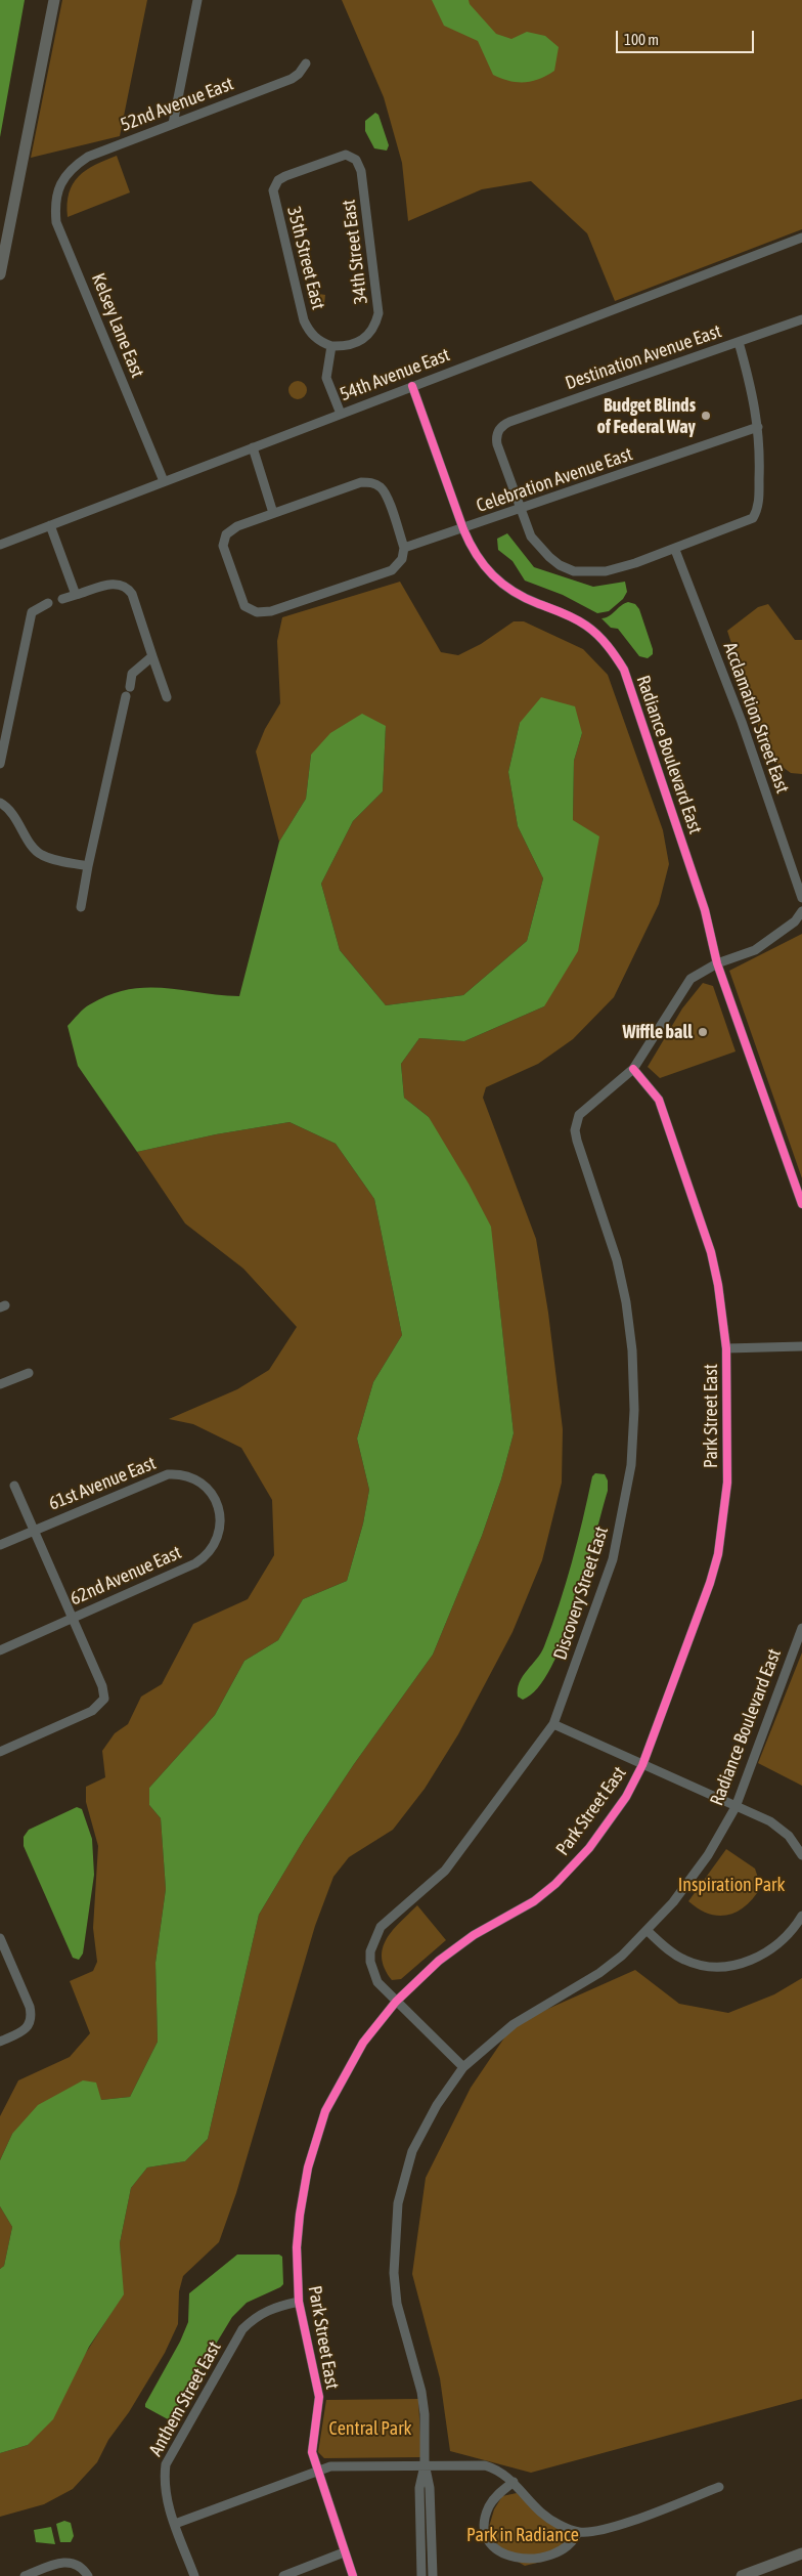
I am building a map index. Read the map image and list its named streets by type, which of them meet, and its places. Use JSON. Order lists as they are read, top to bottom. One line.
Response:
{"streets":{"street":["52nd Avenue East","34th Street East","35th Street East","Kelsey Lane East","Destination Avenue East","54th Avenue East","Celebration Avenue East","Acclamation Street East","Radiance Boulevard East","Park Street East","61st Avenue East","62nd Avenue East","Discovery Street East","Anthem Street East"]},"crossings":[["52nd Avenue East","Kelsey Lane East"],["34th Street East","35th Street East"],["Kelsey Lane East","54th Avenue East"],["Destination Avenue East","Celebration Avenue East"],["54th Avenue East","Radiance Boulevard East"],["Celebration Avenue East","Radiance Boulevard East"],["Park Street East","Discovery Street East"],["Park Street East","Anthem Street East"],["61st Avenue East","62nd Avenue East"]],"parks":["Inspiration Park","Central Park","Park in Radiance"],"places":["Budget Blinds of Federal Way","Wiffle ball"],"scale_bar":"100 m"}
